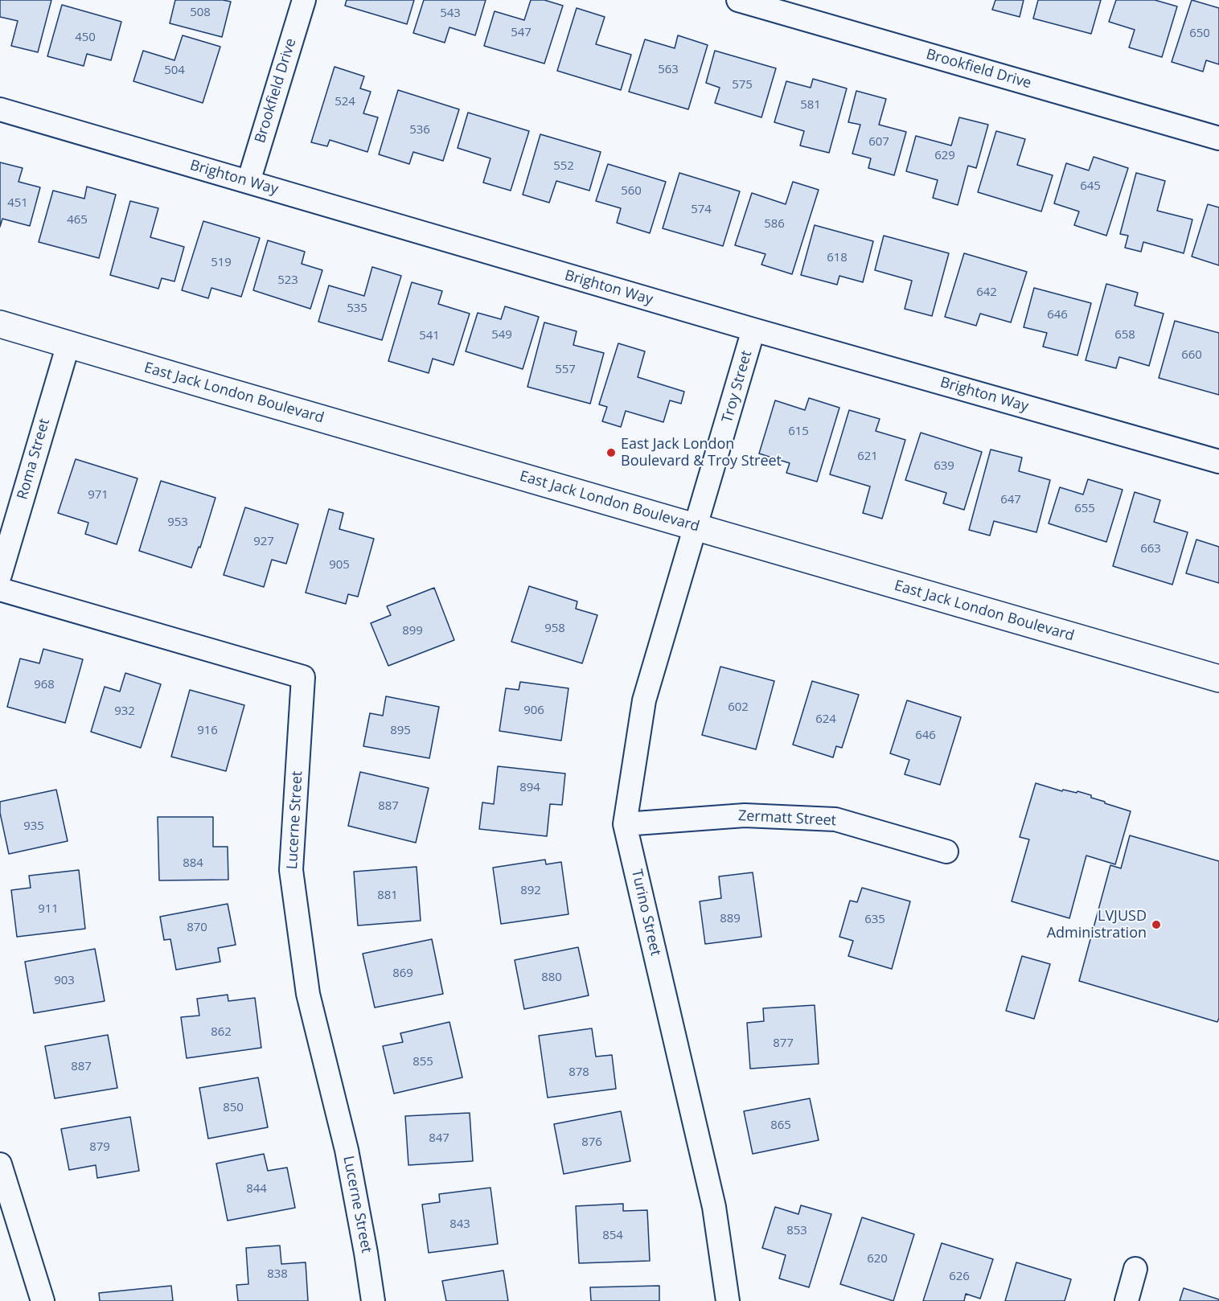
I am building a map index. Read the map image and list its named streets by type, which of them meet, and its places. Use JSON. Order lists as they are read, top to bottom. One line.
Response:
{"streets":{"main road":["East Jack London Boulevard"],"street":["Brookfield Drive","Brighton Way","Troy Street","Roma Street","Zermatt Street","Lucerne Street","Turino Street"]},"crossings":[["Brookfield Drive","Brighton Way"],["Brighton Way","Troy Street"],["Troy Street","East Jack London Boulevard"],["Troy Street","Turino Street"],["East Jack London Boulevard","Roma Street"],["East Jack London Boulevard","Turino Street"],["Zermatt Street","Turino Street"]],"places":["East Jack London Boulevard & Troy Street","LVJUSD Administration"],"house_numbers":["508","543","547","650","450","563","504","575","524","581","536","607","629","552","645","560","451","574","465","586","618","519","523","642","535","646","549","658","541","660","557","615","621","639","971","647","655","953","927","663","905","958","899","968","602","906","932","624","916","895","646","894","887","935","884","892","881","911","889","635","870","869","880","903","862","877","855","887","878","850","865","847","876","879","844","843","853","854","620","838","626"]}
